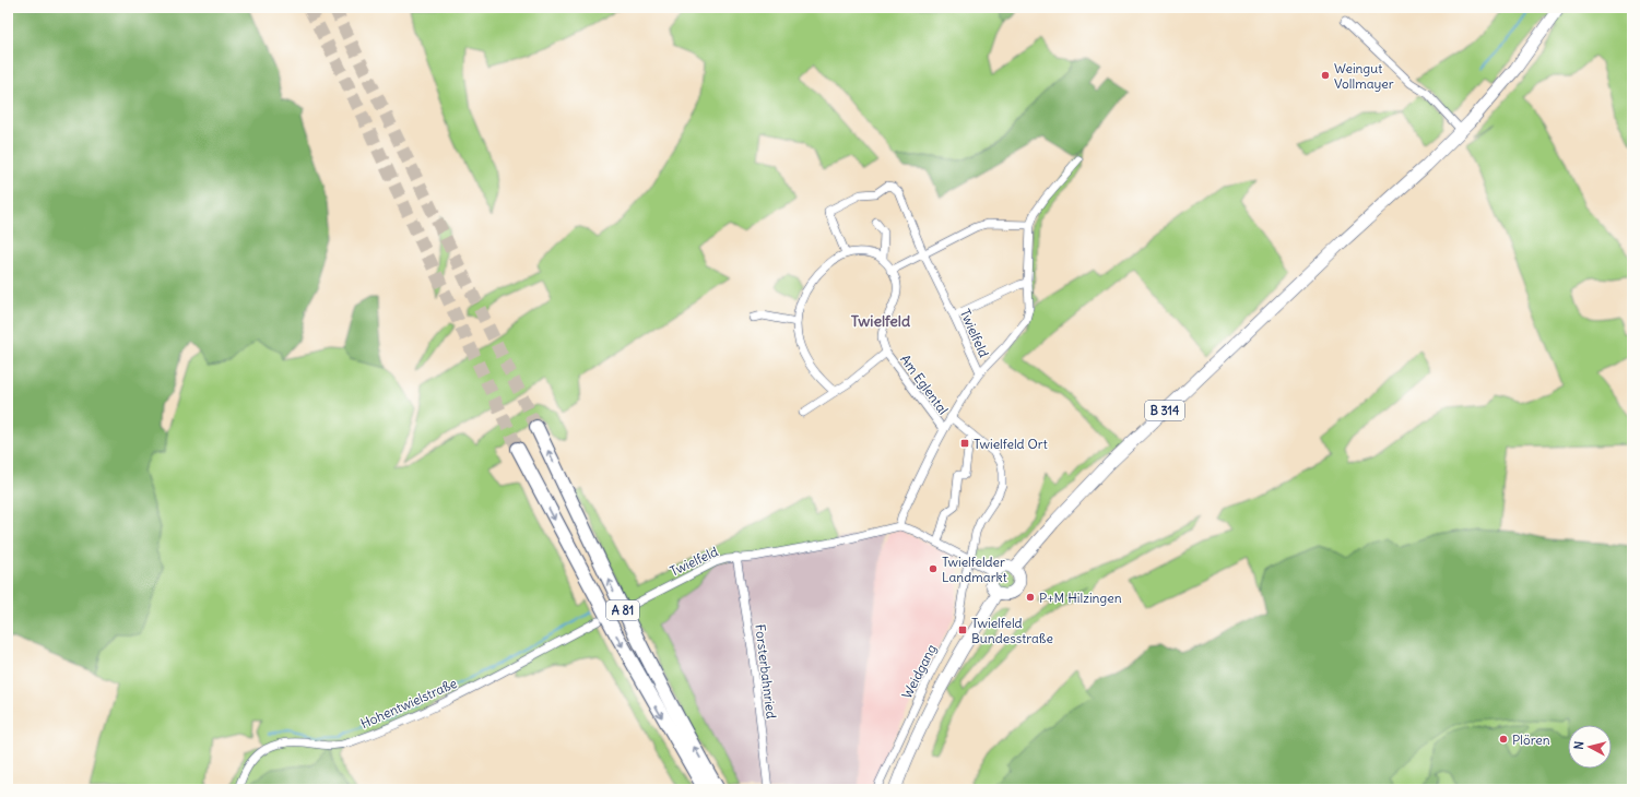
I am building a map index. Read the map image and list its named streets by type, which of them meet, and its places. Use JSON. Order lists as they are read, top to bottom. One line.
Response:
{"streets":{"highway":["A 81"],"main road":["B 314"],"street":["Twielfeld","Am Eglental","Forsterbahnried","Weidgang","Hohentwielstraße"]},"crossings":[["Twielfeld","Am Eglental"],["Twielfeld","Forsterbahnried"],["Am Eglental","Weidgang"]],"districts":["Twielfeld"],"places":{"other":["Weingut Vollmayer","Twielfelder Landmarkt","P+M Hilzingen","Plören"],"transit":["Twielfeld Ort","Twielfeld Bundesstraße"]},"north":"left"}
